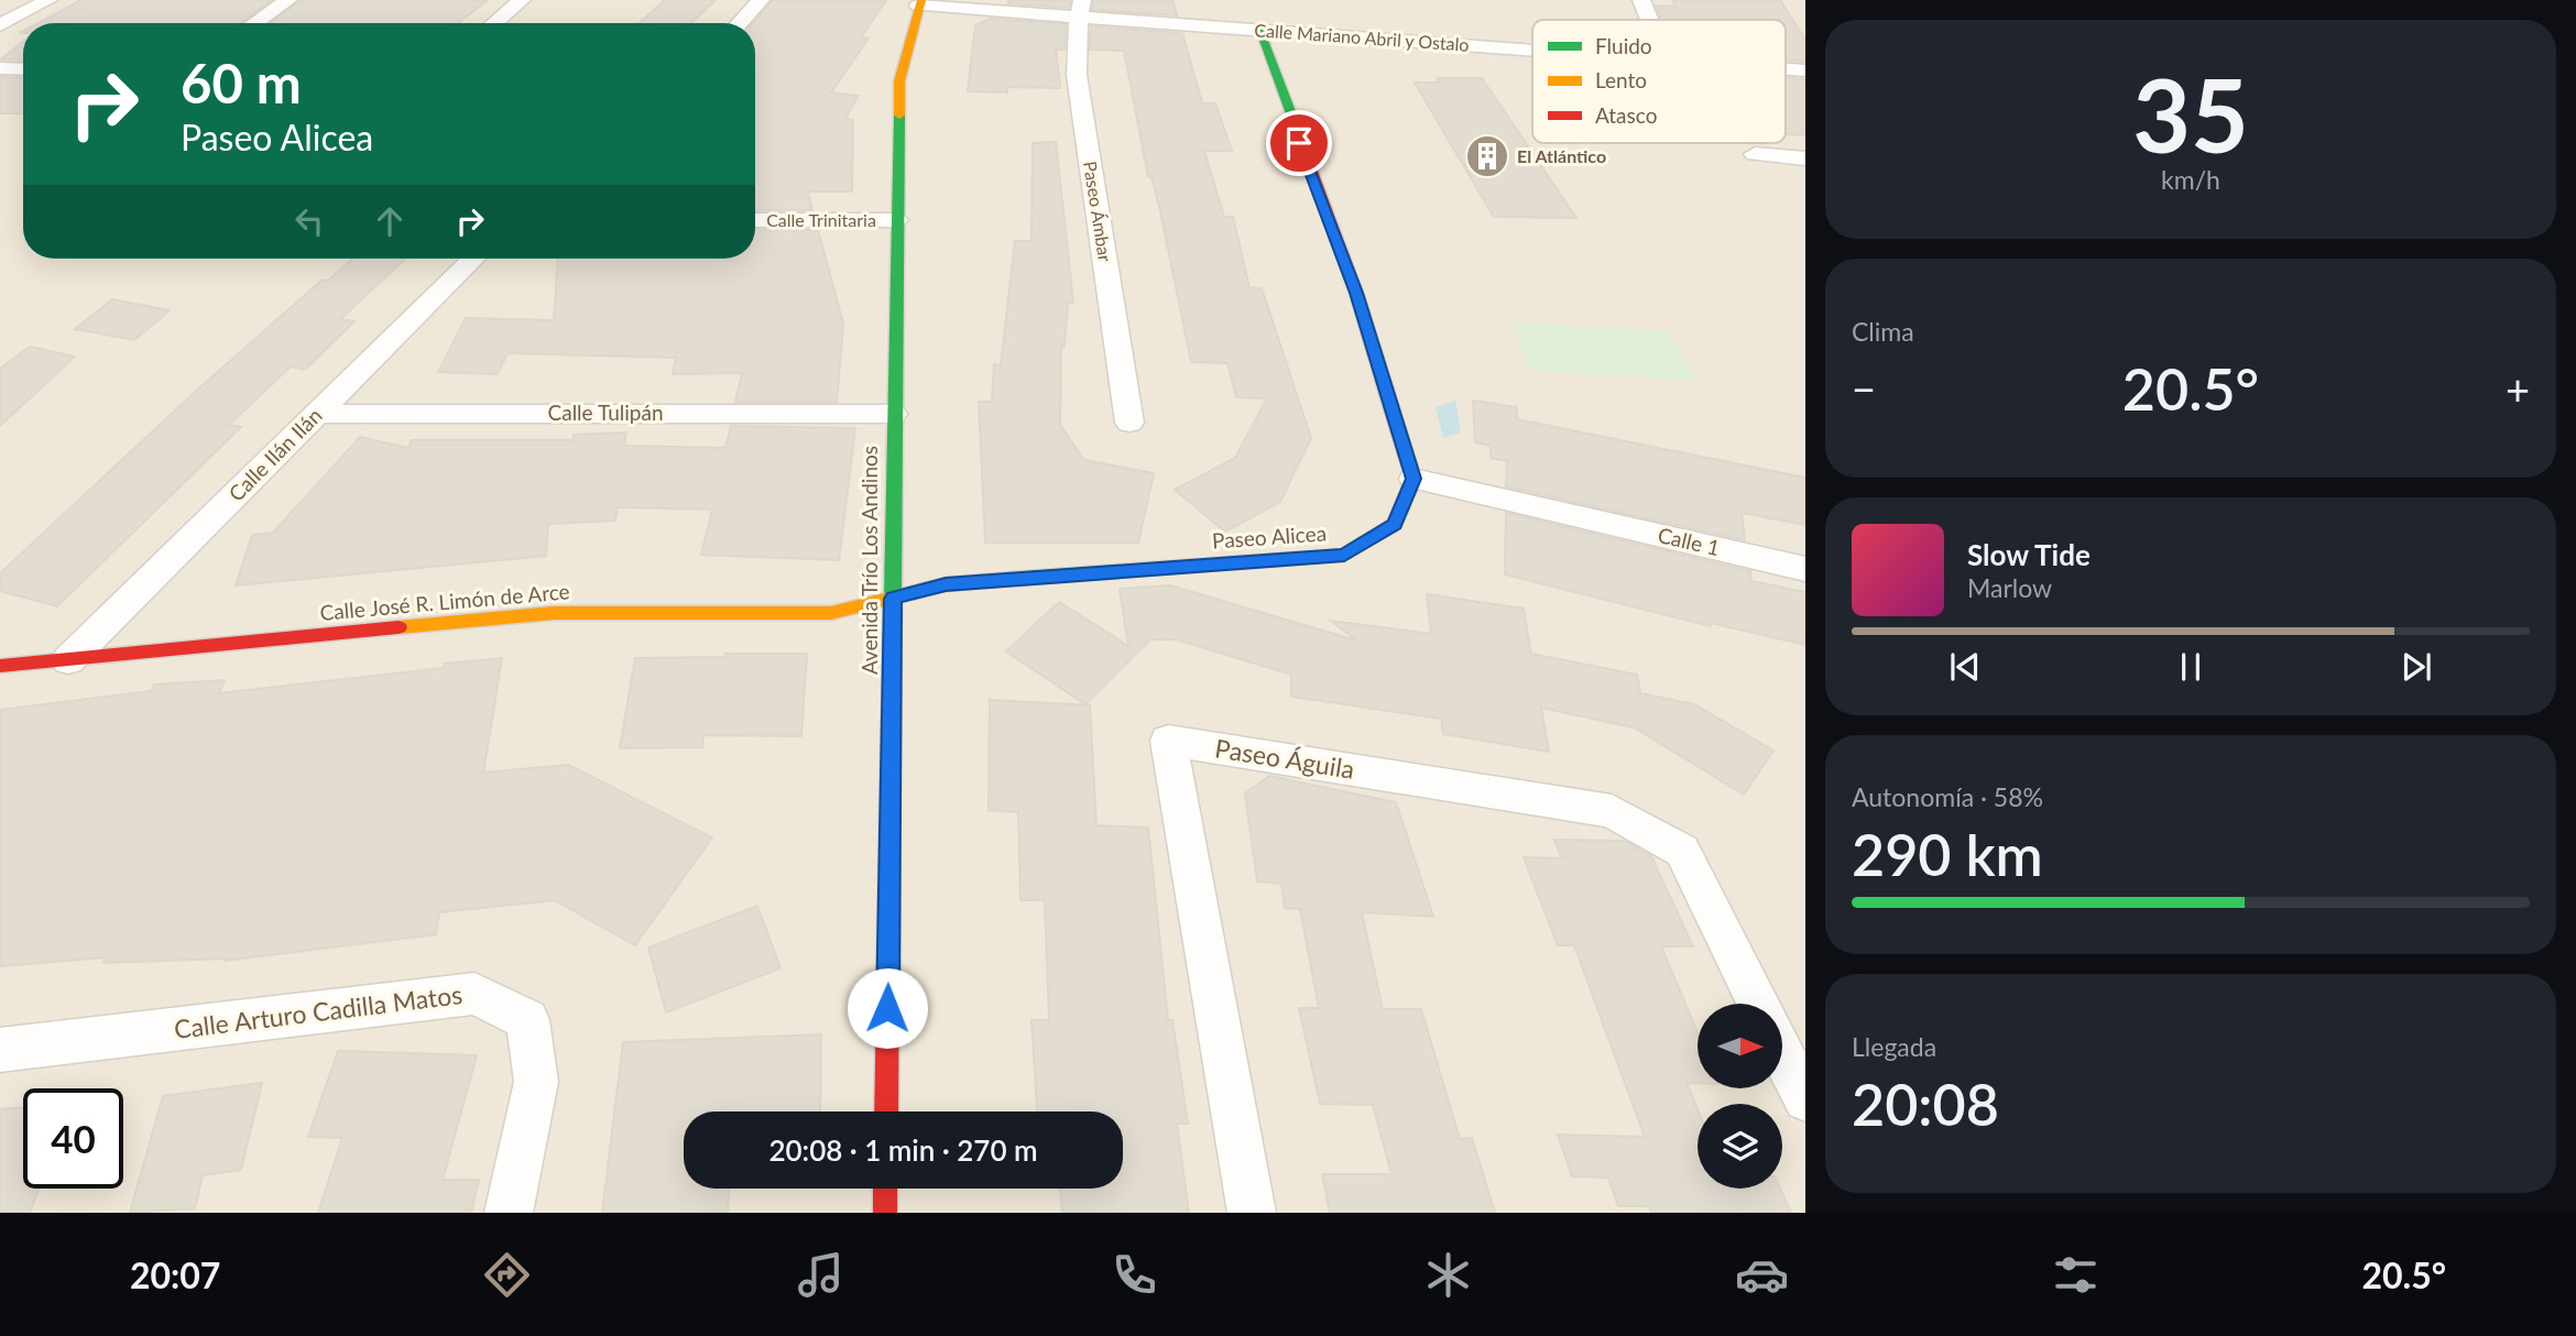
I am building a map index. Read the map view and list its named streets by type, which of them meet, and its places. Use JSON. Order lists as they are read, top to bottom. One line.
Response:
{"streets":{"street":["Calle Mariano Abril y Ostalo","Paseo Ámbar","Calle Trinitaria","Calle Tulipán","Calle Ilán Ilán","Paseo Alicea","Calle 1","Avenida Trío Los Andinos","Calle José R. Limón de Arce","Paseo Águila","Calle Arturo Cadilla Matos"]},"crossings":[["Calle Mariano Abril y Ostalo","Paseo Ámbar"],["Calle Mariano Abril y Ostalo","Avenida Trío Los Andinos"],["Calle Trinitaria","Avenida Trío Los Andinos"],["Calle Tulipán","Calle Ilán Ilán"],["Calle Tulipán","Avenida Trío Los Andinos"],["Calle Ilán Ilán","Calle José R. Limón de Arce"],["Paseo Alicea","Calle 1"],["Paseo Alicea","Avenida Trío Los Andinos"],["Paseo Alicea","Calle José R. Limón de Arce"],["Avenida Trío Los Andinos","Calle José R. Limón de Arce"]],"places":{"building":["El Atlántico"]},"legend":["Fluido","Lento","Atasco"],"north":"right","page":{"tile":[["35","km/h"],"Clima",["Autonomía · 58%","290 km"],["Llegada","20:08"]],"turn":["60 m","Paseo Alicea"],"heat":["−","20.5°","+"],"song":["Slow Tide","Marlow"],"limit":"40","trip":"20:08 · 1 min · 270 m","tabs":["20:07","20.5°"]}}
